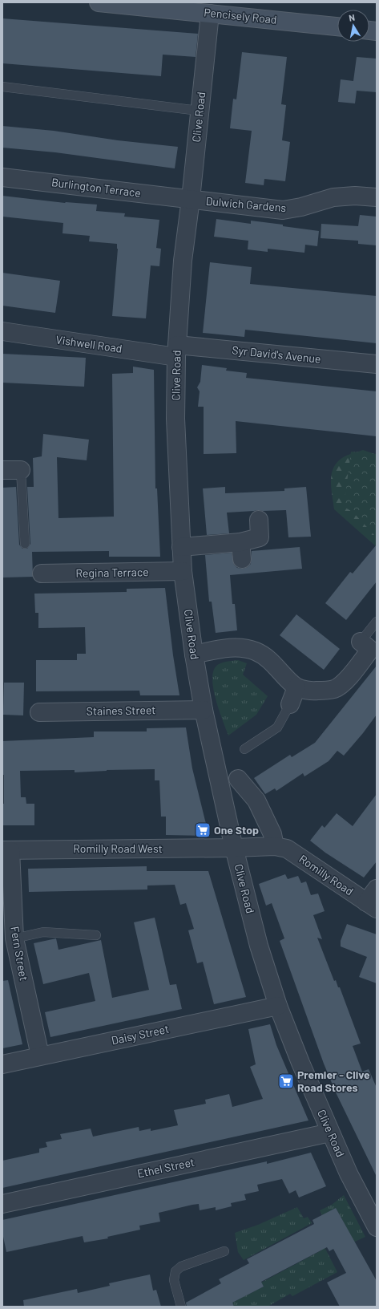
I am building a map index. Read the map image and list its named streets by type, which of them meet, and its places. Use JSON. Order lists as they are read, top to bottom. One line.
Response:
{"streets":{"main road":["Pencisely Road"],"street":["Clive Road","Burlington Terrace","Dulwich Gardens","Vishwell Road","Syr David's Avenue","Regina Terrace","Staines Street","Romilly Road West","Romilly Road","Fern Street","Daisy Street","Ethel Street"]},"crossings":[["Pencisely Road","Clive Road"],["Clive Road","Burlington Terrace"],["Clive Road","Dulwich Gardens"],["Clive Road","Vishwell Road"],["Clive Road","Syr David's Avenue"],["Clive Road","Regina Terrace"],["Clive Road","Staines Street"],["Clive Road","Romilly Road West"],["Clive Road","Romilly Road"],["Clive Road","Daisy Street"],["Clive Road","Ethel Street"],["Burlington Terrace","Dulwich Gardens"],["Vishwell Road","Syr David's Avenue"],["Romilly Road West","Romilly Road"],["Romilly Road West","Fern Street"],["Fern Street","Daisy Street"]],"places":{"supermarket":["One Stop","Premier - Clive Road Stores"]},"north":"top"}
